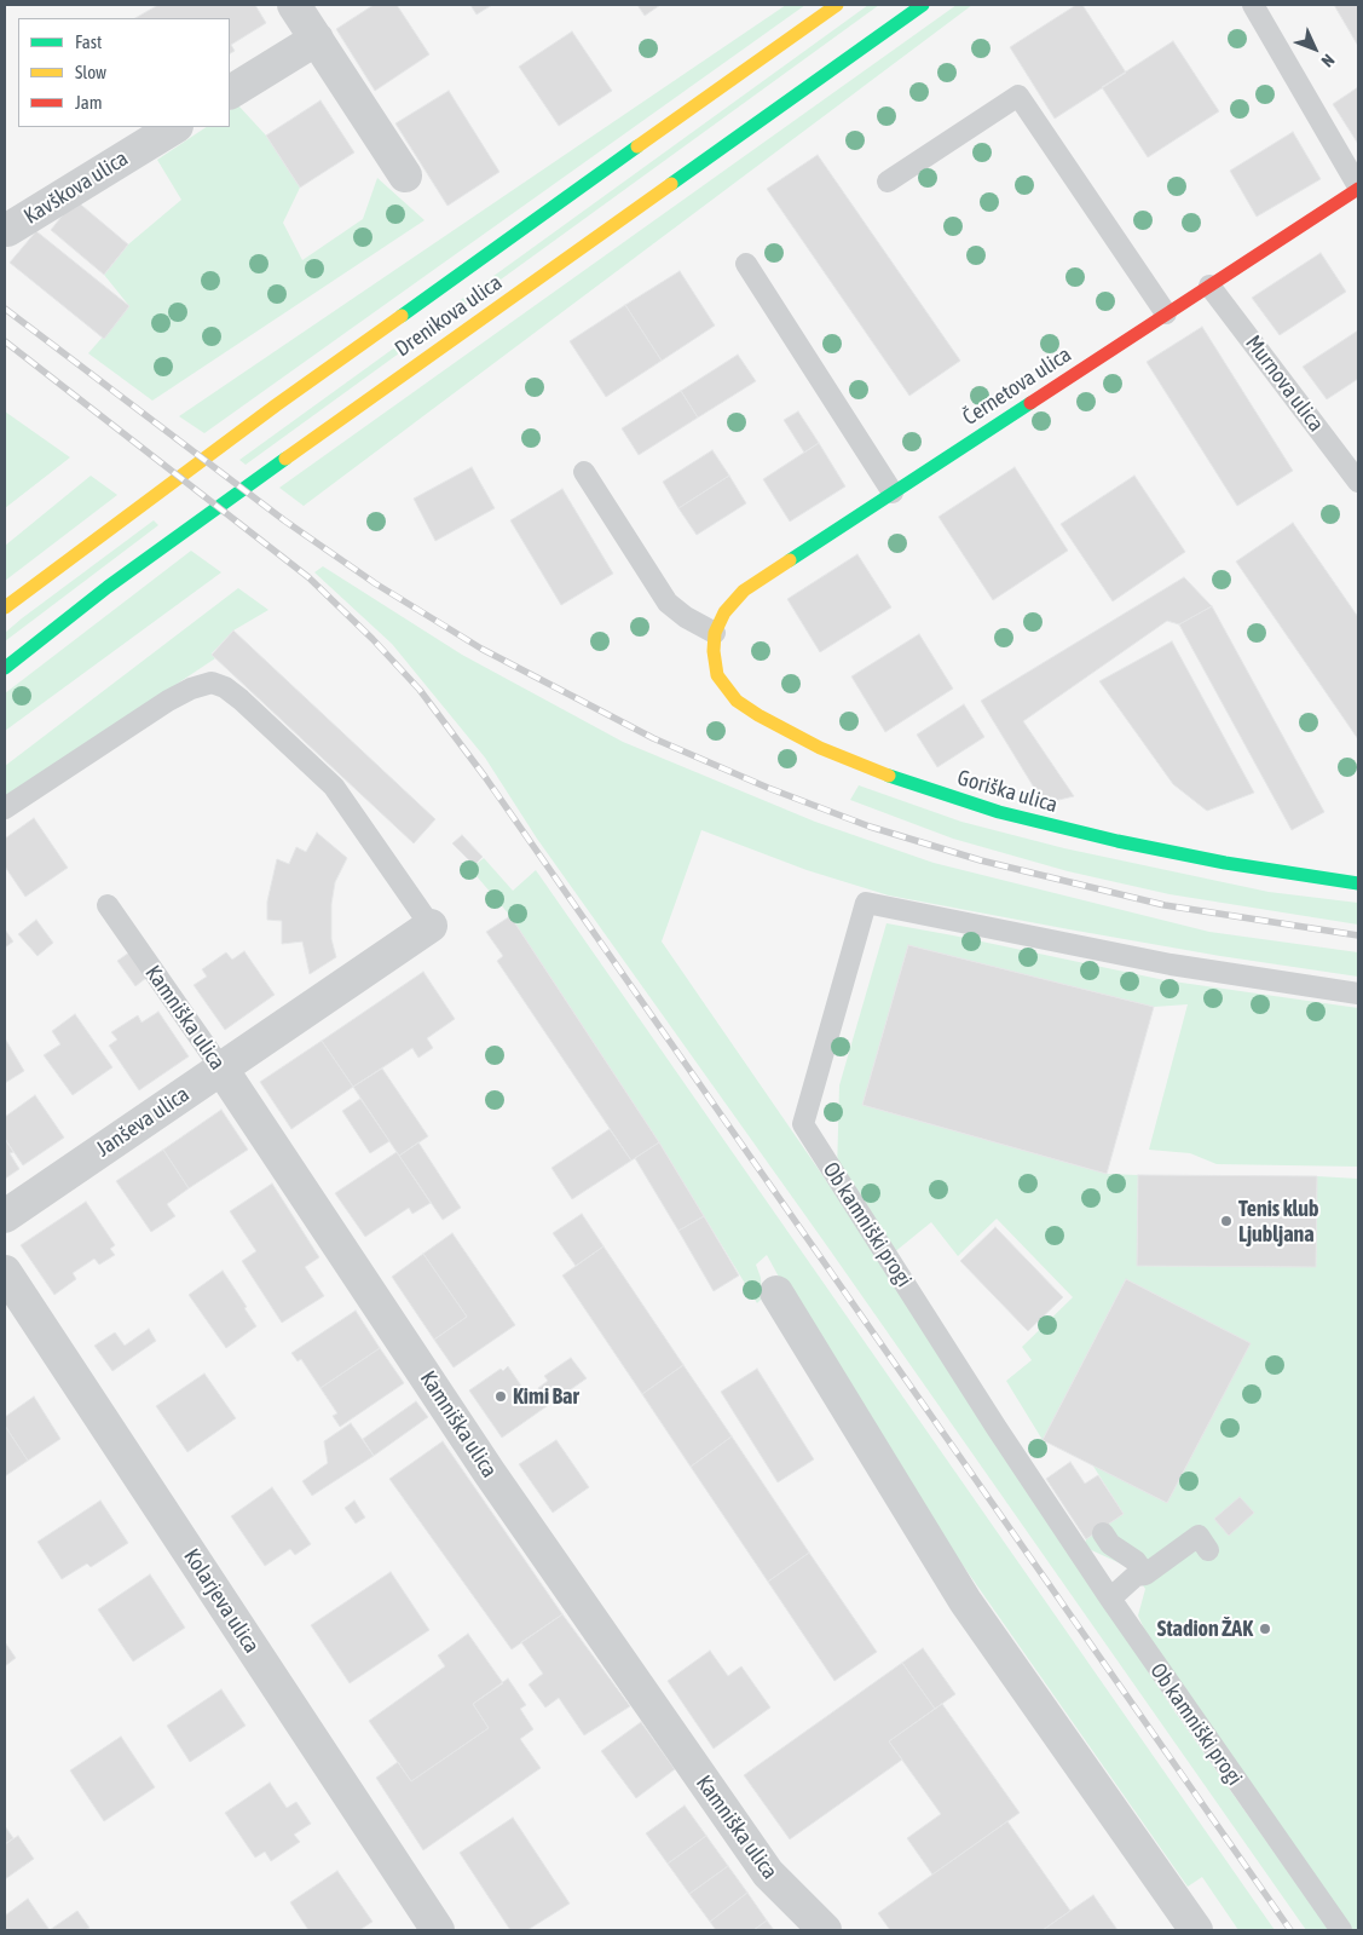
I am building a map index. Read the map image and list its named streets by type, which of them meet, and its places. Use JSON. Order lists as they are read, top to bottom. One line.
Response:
{"streets":{"main road":["Drenikova ulica","Černetova ulica","Goriška ulica"],"street":["Kavškova ulica","Kamniška ulica","Janševa ulica","Kolarjeva ulica"],"lane":["Murnova ulica","Ob kamniški progi"]},"crossings":[["Murnova ulica","Černetova ulica"],["Černetova ulica","Goriška ulica"],["Kamniška ulica","Janševa ulica"]],"places":["Tenis klub Ljubljana","Kimi Bar","Stadion ŽAK"],"legend":["Fast","Slow","Jam"],"north":"bottom right"}
